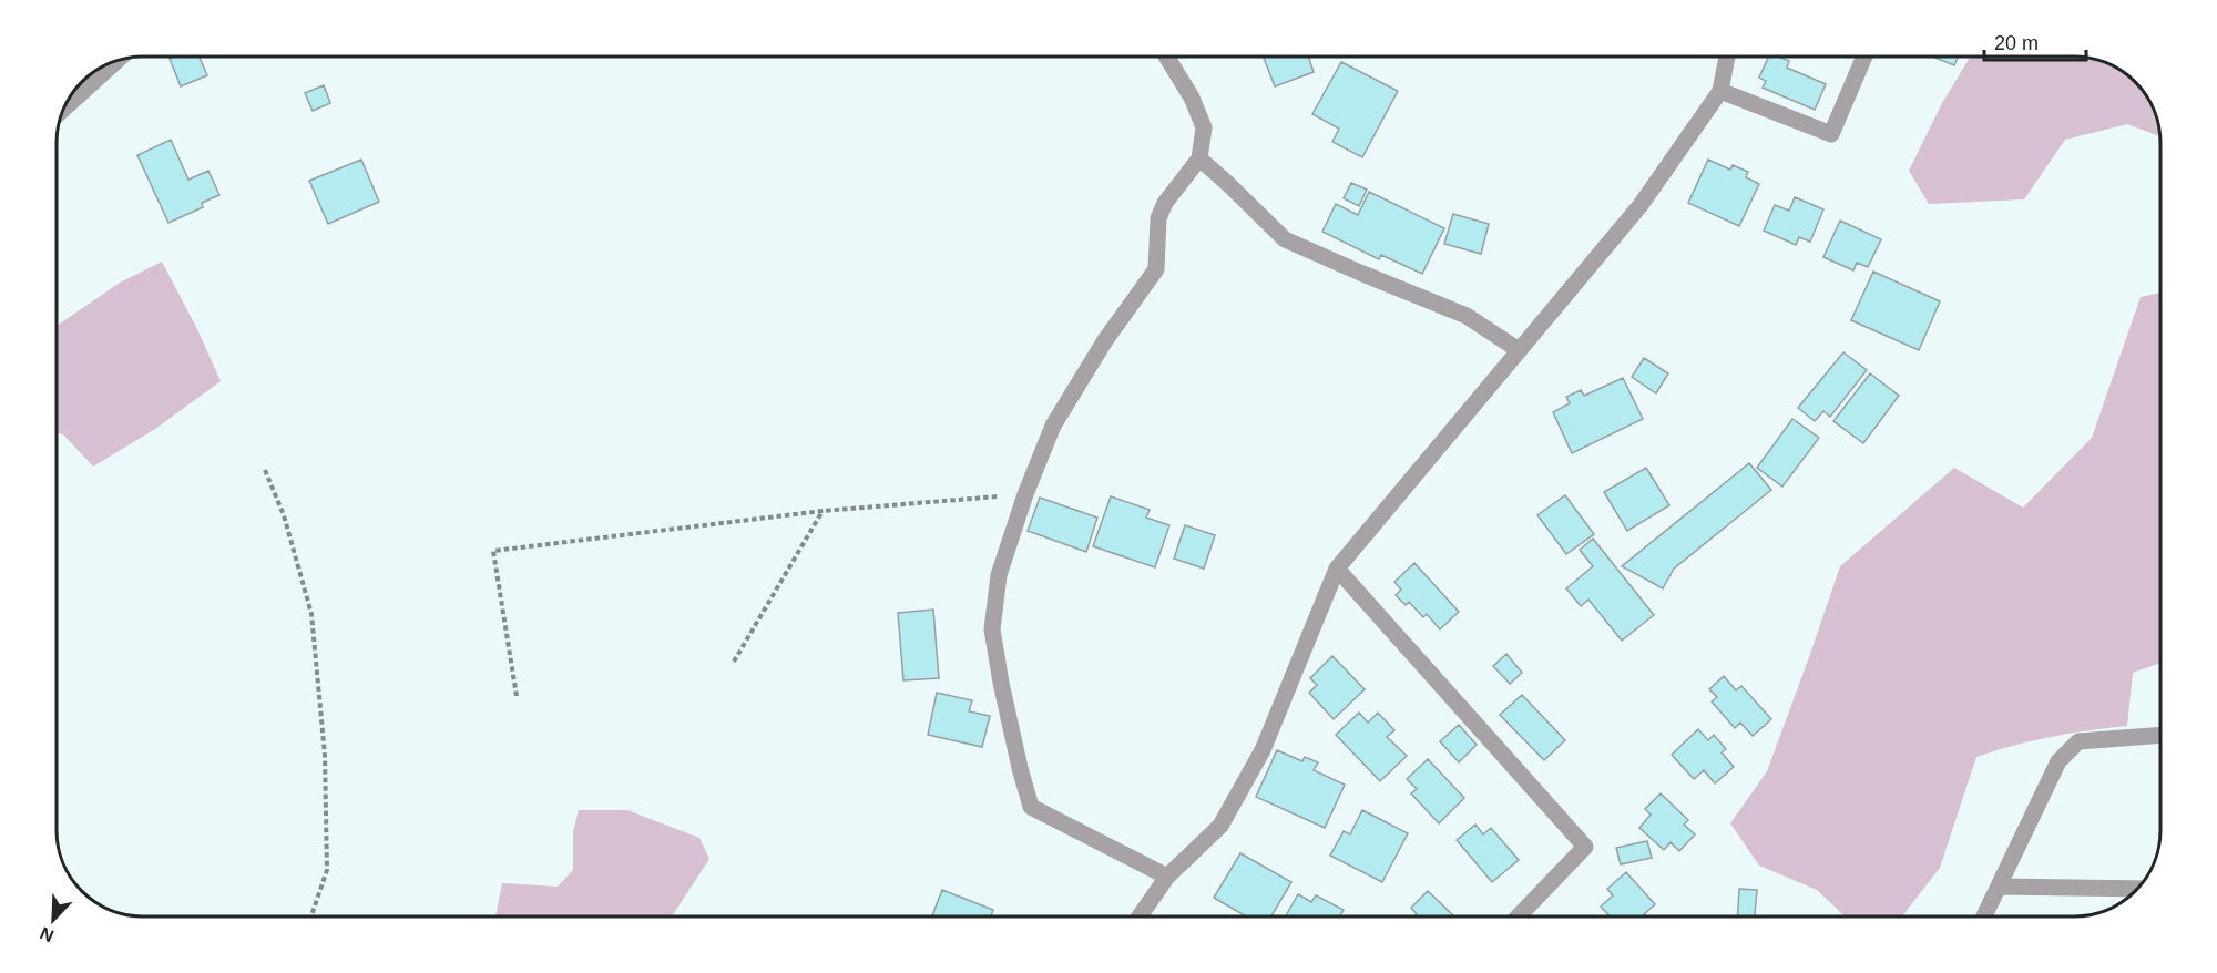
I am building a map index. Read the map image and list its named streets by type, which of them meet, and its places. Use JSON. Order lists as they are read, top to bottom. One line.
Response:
{"scale_bar":"20 m","north":"bottom left"}
